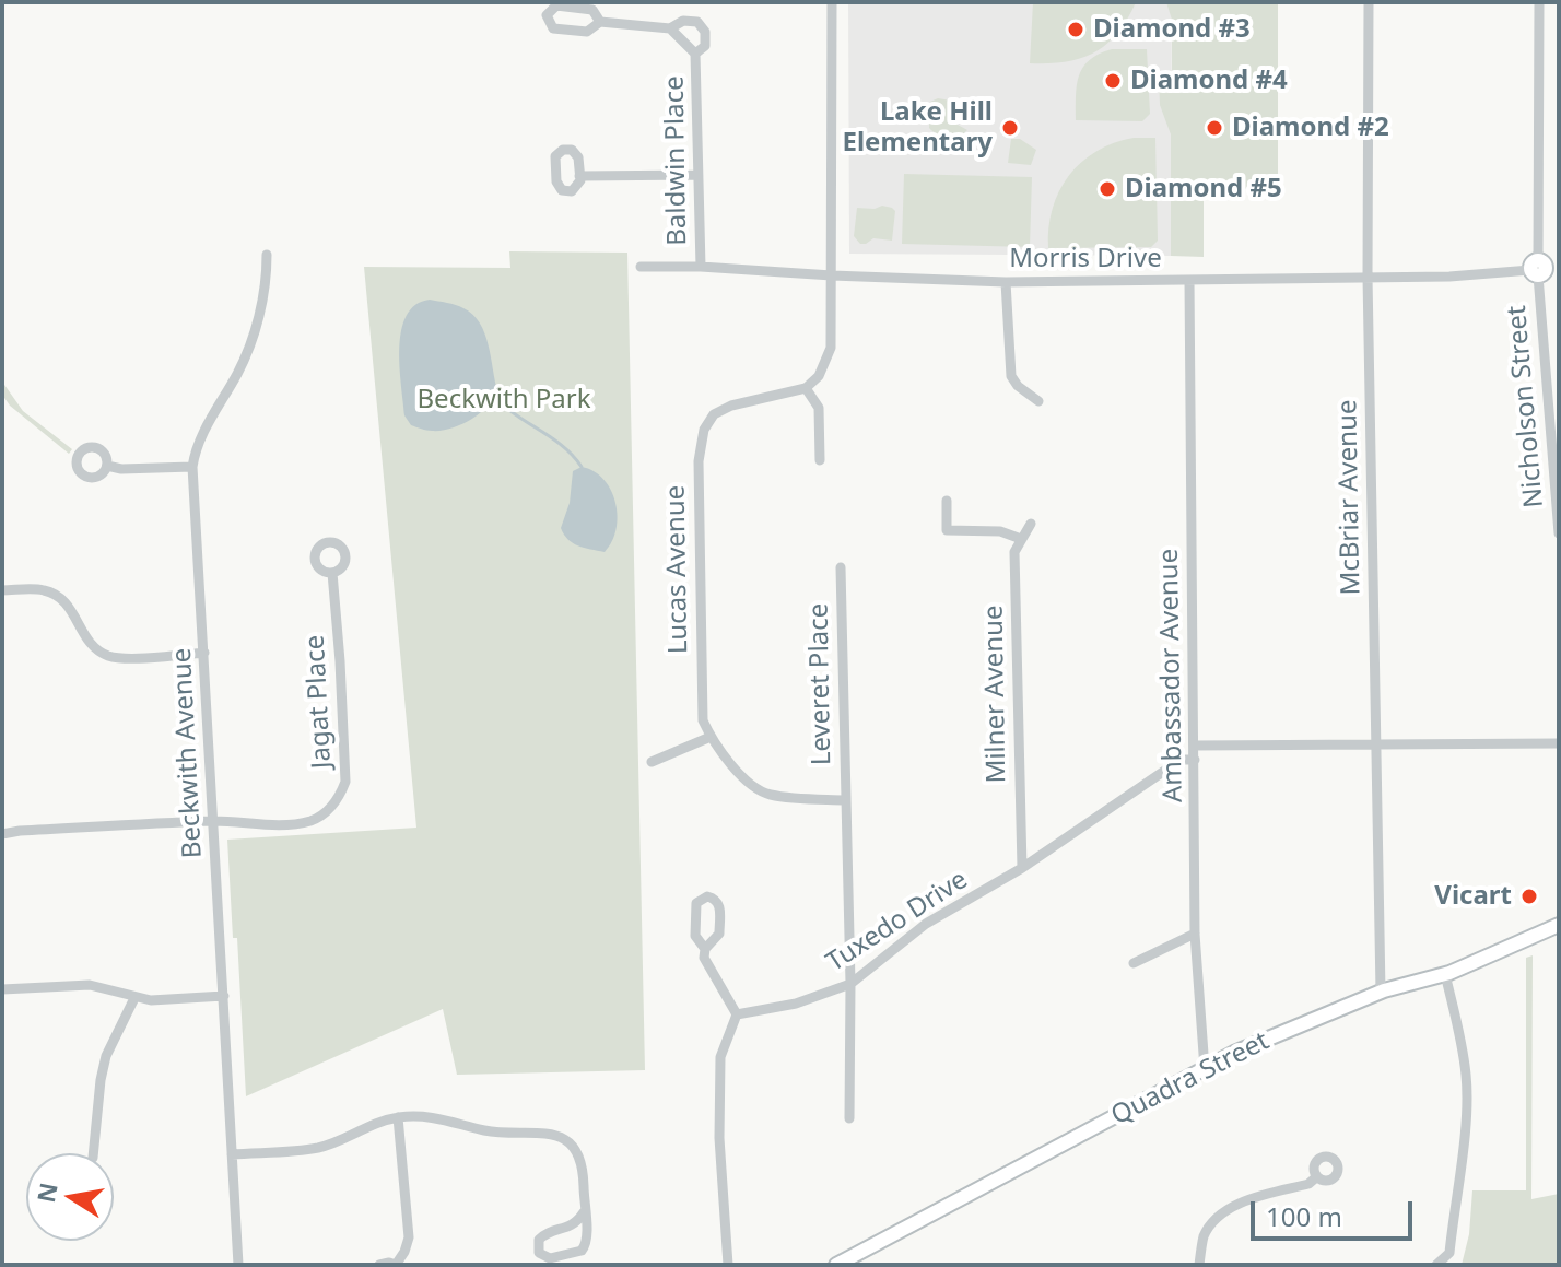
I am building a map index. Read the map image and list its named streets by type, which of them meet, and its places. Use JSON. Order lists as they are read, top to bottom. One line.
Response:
{"streets":{"main road":["Quadra Street"],"street":["Baldwin Place","Morris Drive","Nicholson Street","McBriar Avenue","Lucas Avenue","Ambassador Avenue","Leveret Place","Milner Avenue","Jagat Place","Beckwith Avenue","Tuxedo Drive"]},"crossings":[["Baldwin Place","Morris Drive"],["Morris Drive","Nicholson Street"],["Morris Drive","McBriar Avenue"],["Morris Drive","Ambassador Avenue"],["McBriar Avenue","Quadra Street"],["Lucas Avenue","Leveret Place"],["Ambassador Avenue","Tuxedo Drive"],["Ambassador Avenue","Quadra Street"],["Milner Avenue","Tuxedo Drive"],["Jagat Place","Beckwith Avenue"]],"parks":["Beckwith Park"],"places":["Diamond #3","Diamond #4","Lake Hill Elementary","Diamond #2","Diamond #5","Vicart"],"scale_bar":"100 m","north":"left"}
